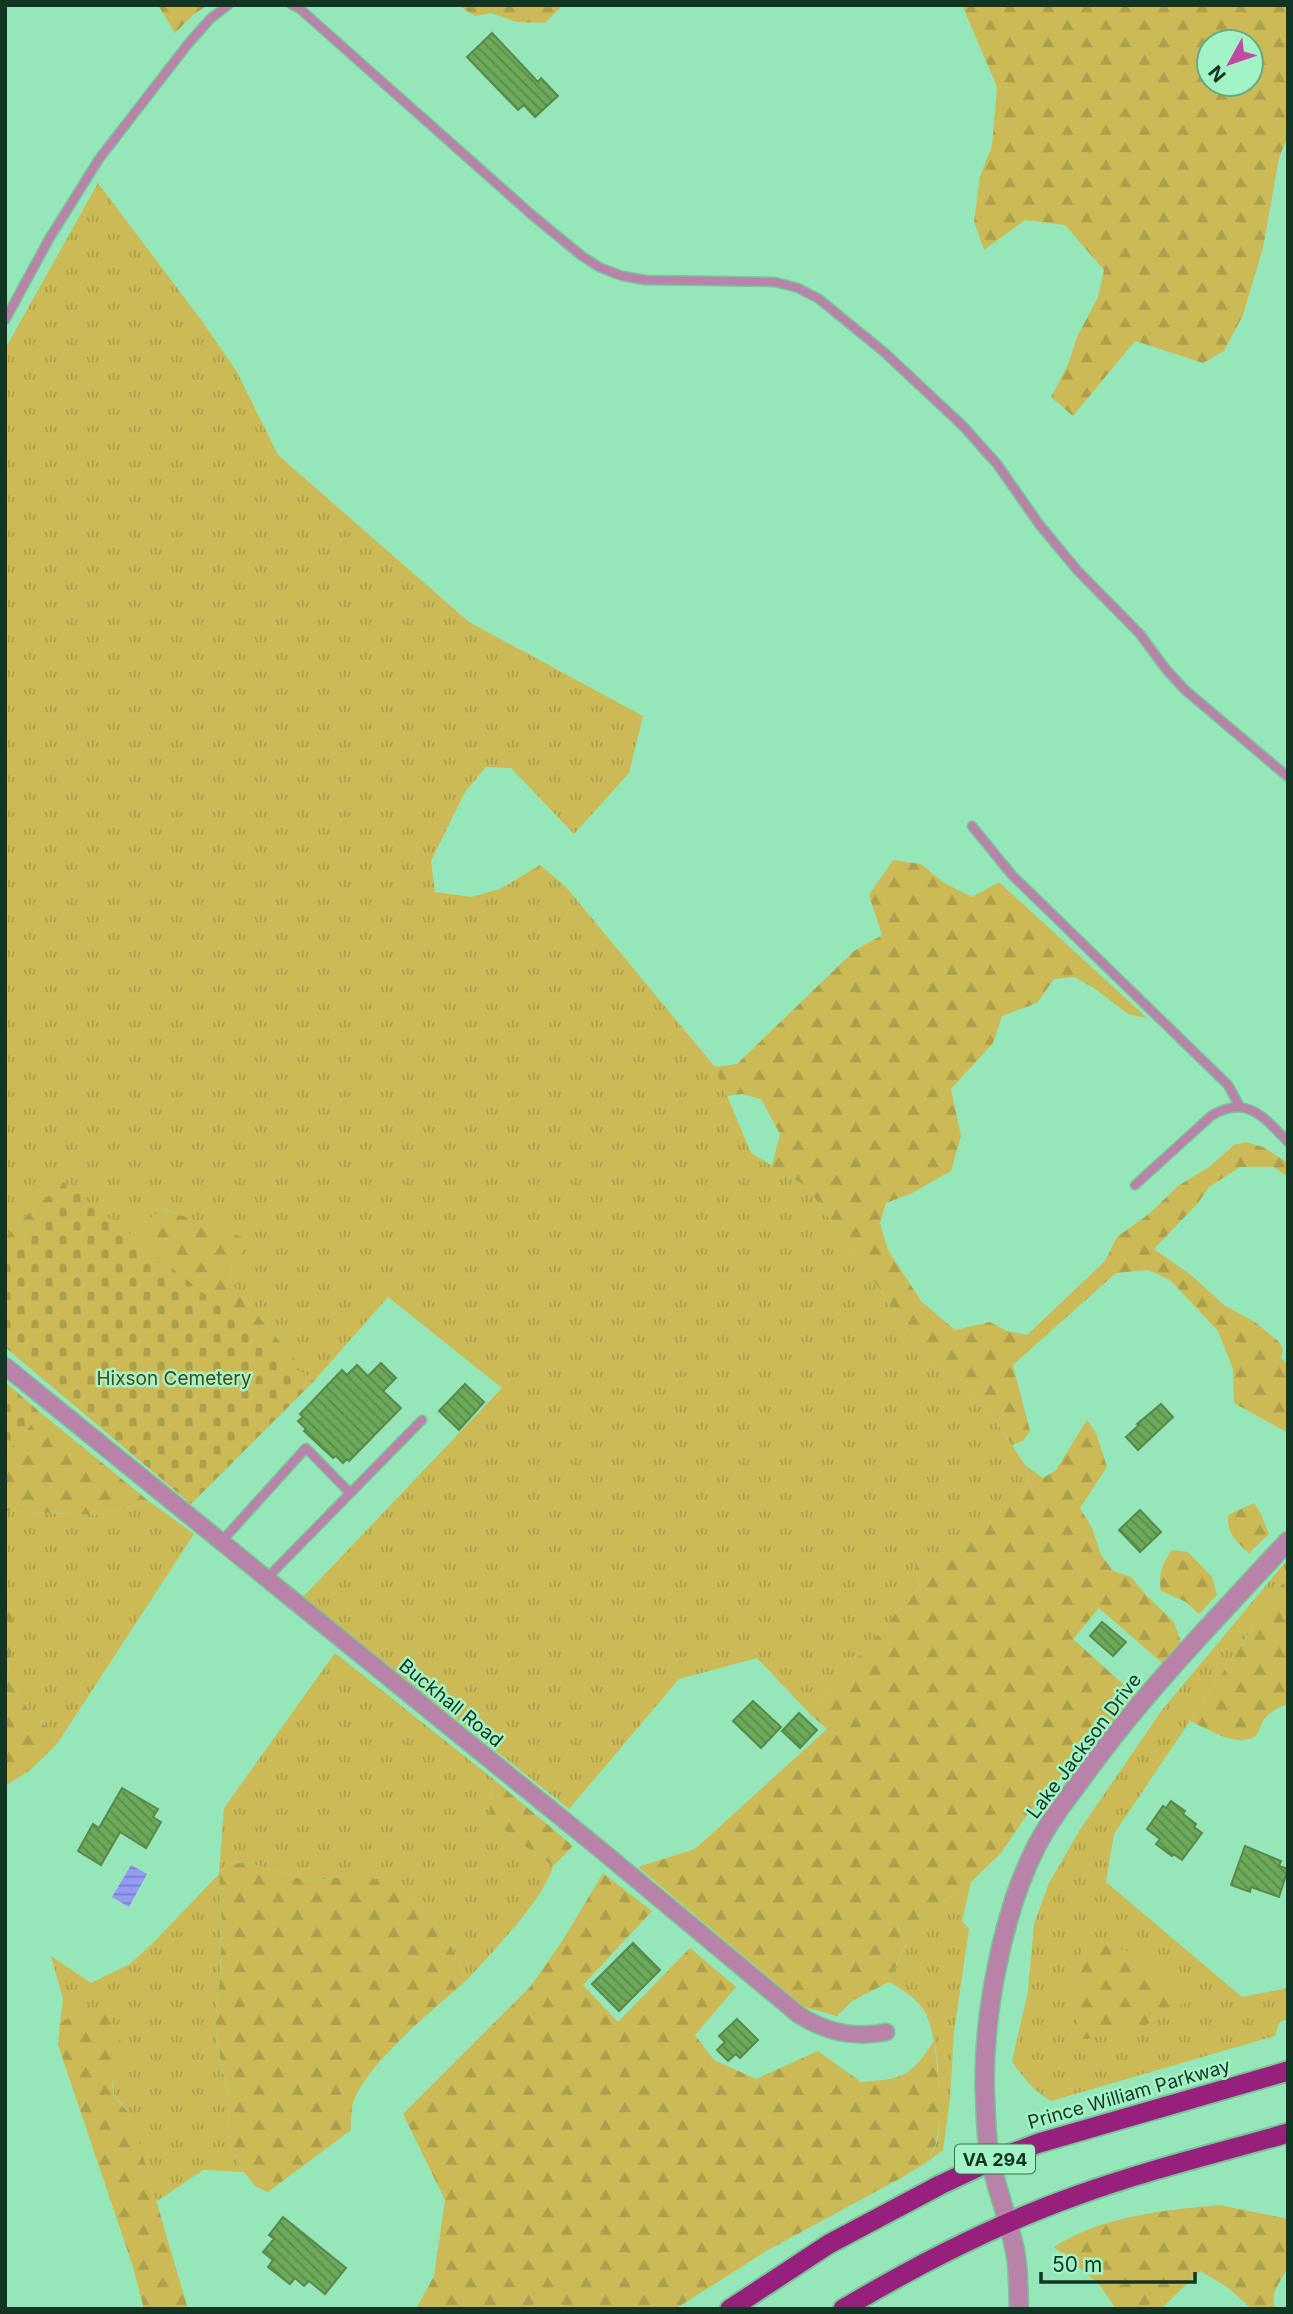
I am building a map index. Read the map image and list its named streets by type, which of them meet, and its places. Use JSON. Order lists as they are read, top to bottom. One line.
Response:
{"streets":{"highway":["Prince William Parkway","VA 294"],"street":["Buckhall Road","Lake Jackson Drive"]},"crossings":[["Lake Jackson Drive","Prince William Parkway"]],"parks":["Hixson Cemetery"],"scale_bar":"50 m","north":"bottom left"}
